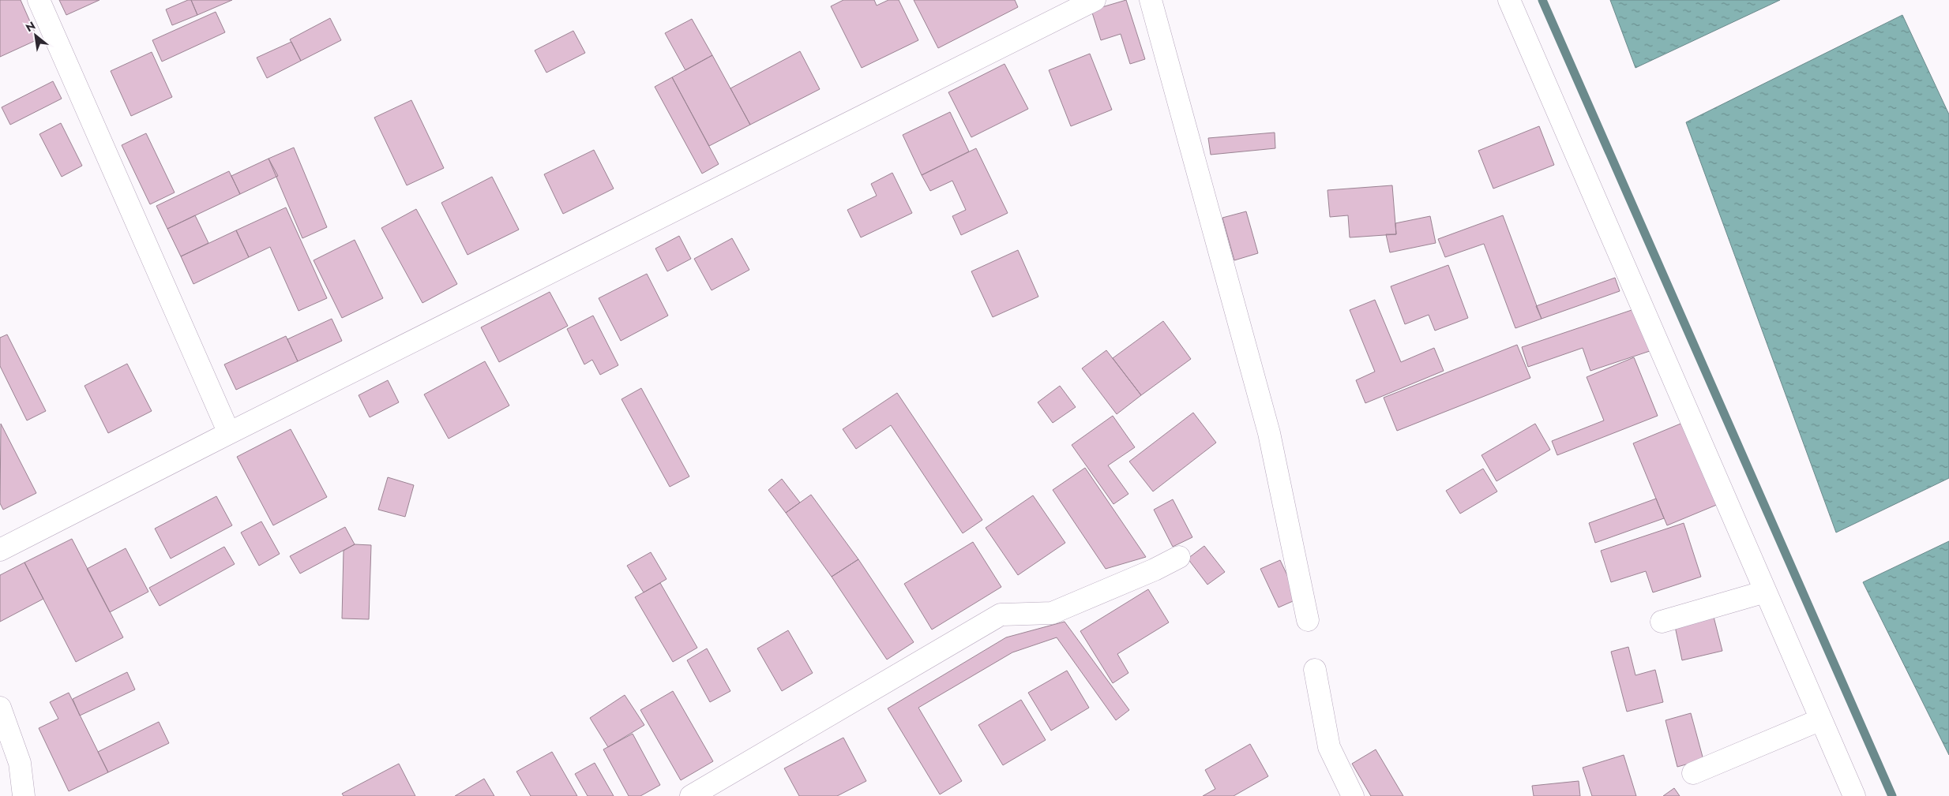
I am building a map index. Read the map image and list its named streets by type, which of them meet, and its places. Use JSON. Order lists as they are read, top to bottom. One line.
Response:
{"north":"top left"}
